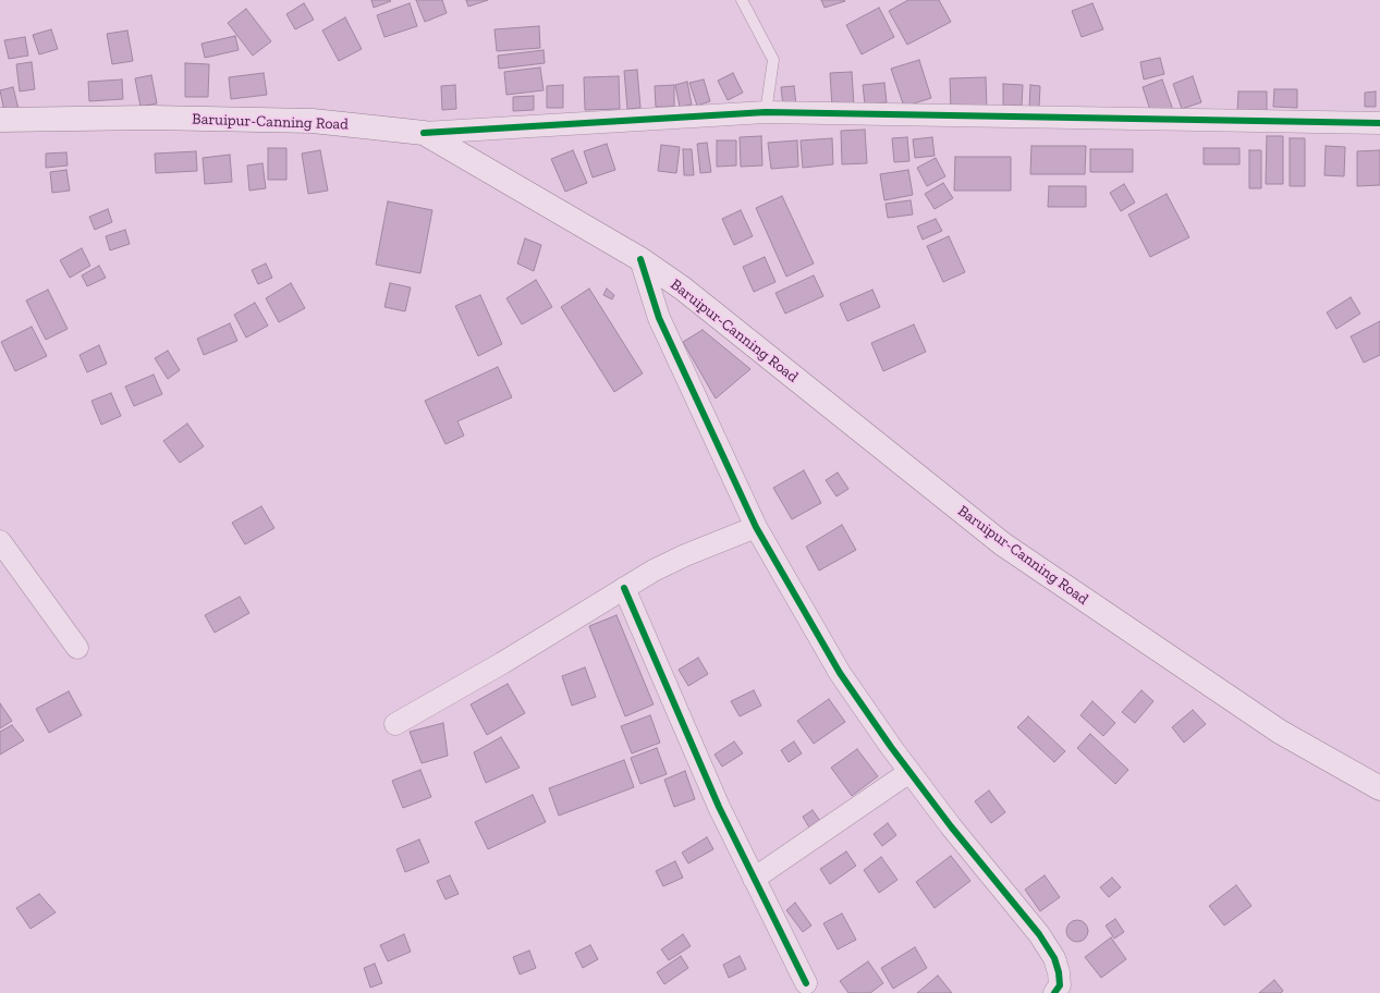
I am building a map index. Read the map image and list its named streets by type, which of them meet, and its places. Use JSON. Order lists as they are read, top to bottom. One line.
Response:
{"streets":{"main road":["Baruipur-Canning Road"]}}
